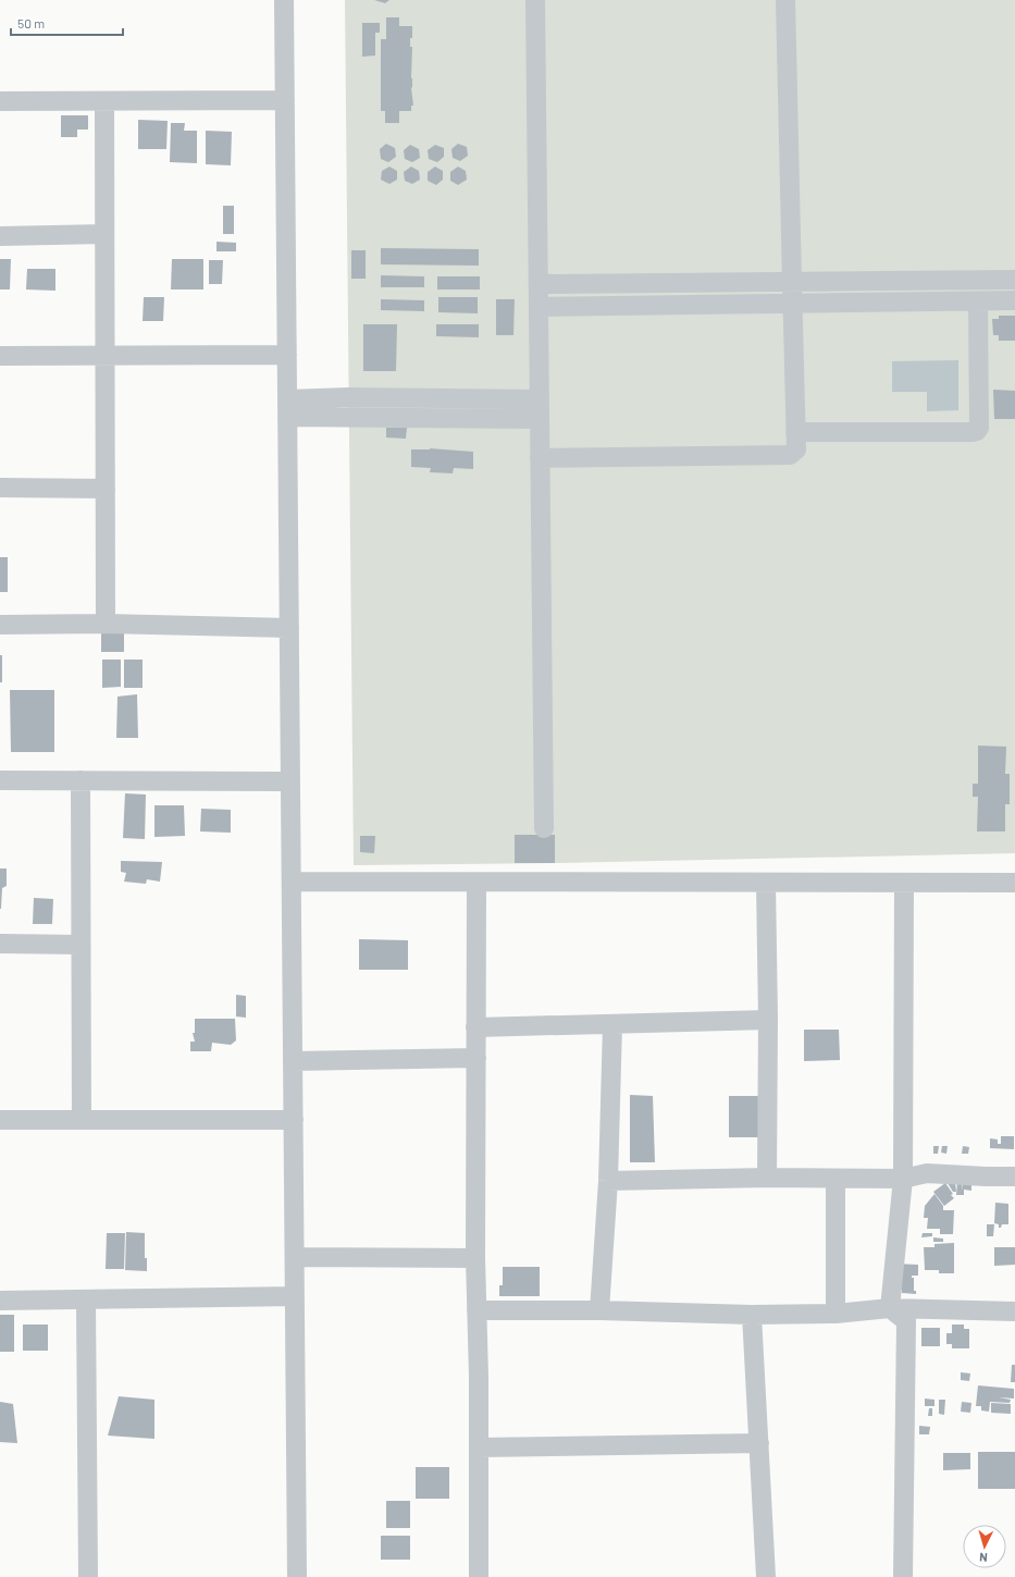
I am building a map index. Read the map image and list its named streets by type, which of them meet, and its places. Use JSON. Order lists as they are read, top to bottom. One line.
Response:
{"scale_bar":"50 m","north":"bottom"}
